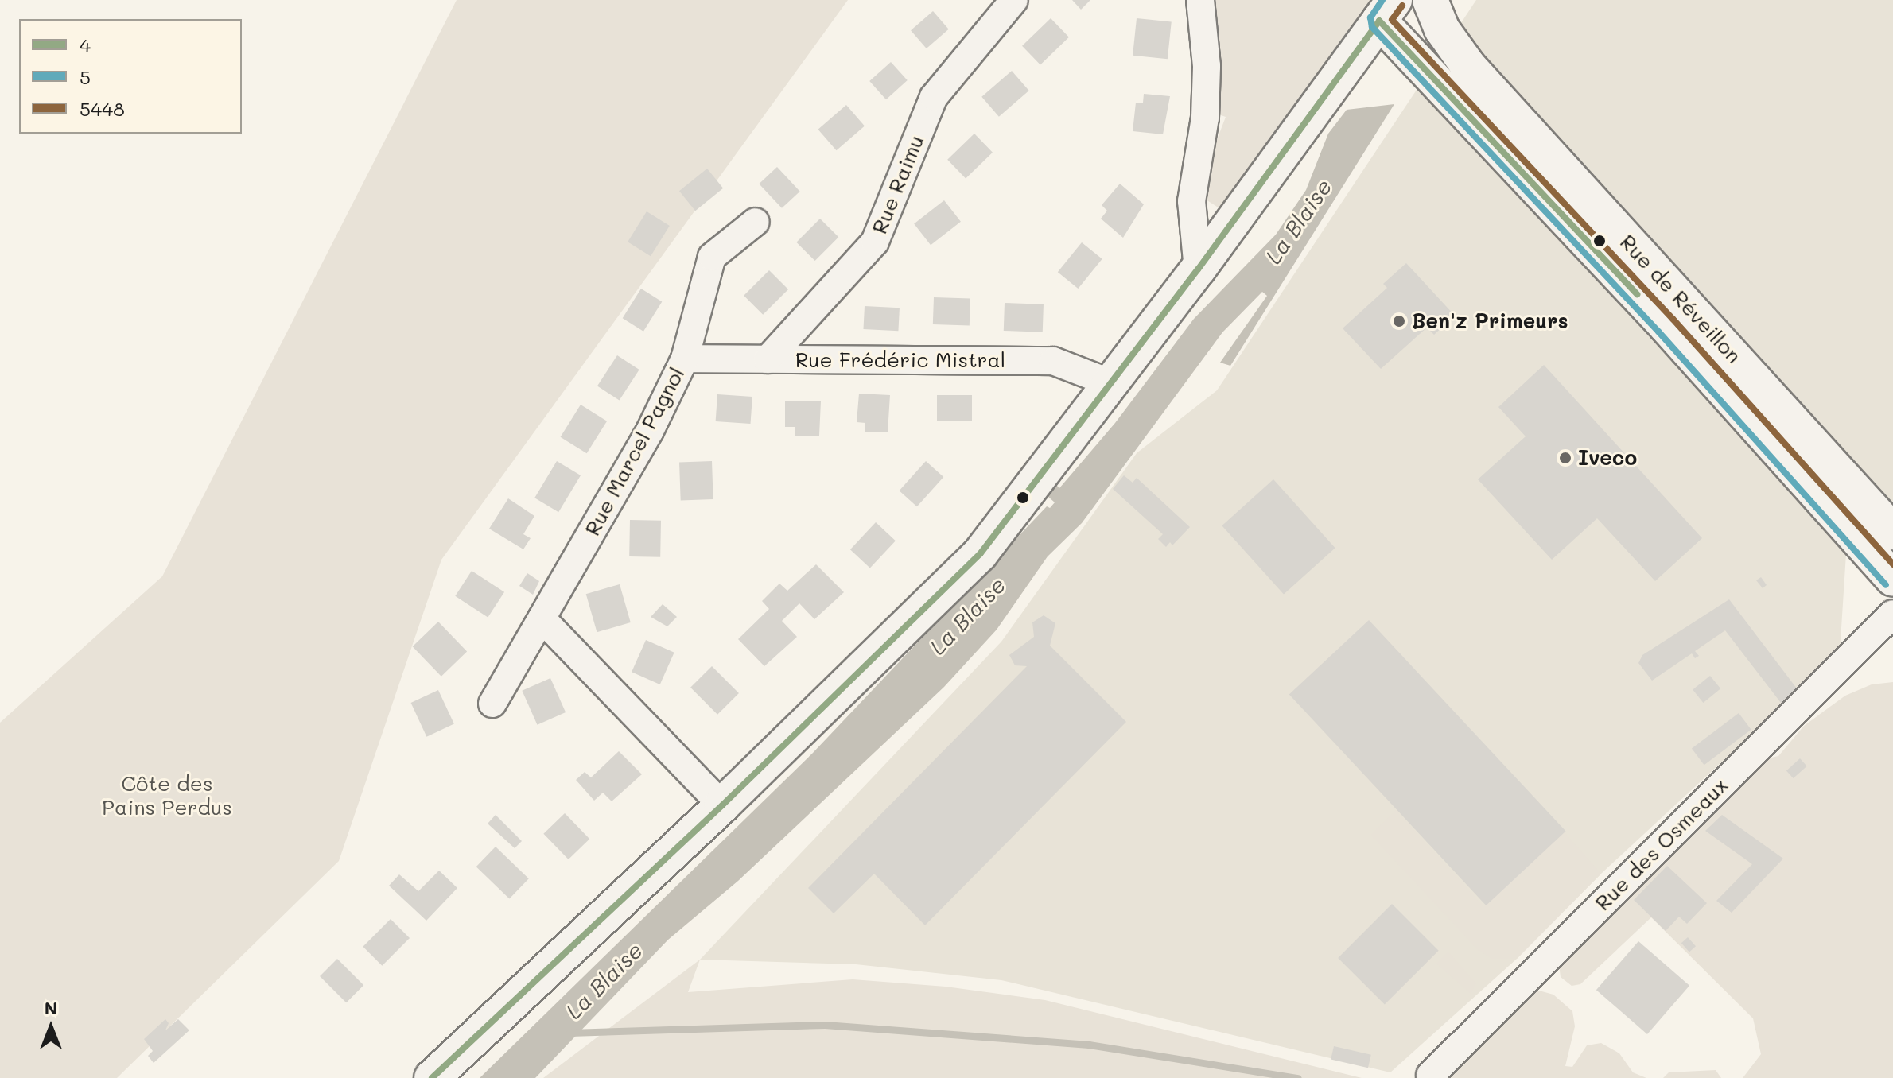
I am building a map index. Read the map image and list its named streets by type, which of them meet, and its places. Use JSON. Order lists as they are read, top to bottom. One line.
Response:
{"streets":{"main road":["Rue de Réveillon"],"street":["Rue Raimu","Rue Frédéric Mistral","Rue Marcel Pagnol","Rue des Osmeaux"]},"crossings":[["Rue Raimu","Rue Frédéric Mistral"],["Rue Frédéric Mistral","Rue Marcel Pagnol"]],"water":["La Blaise"],"parks":["Côte des Pains Perdus"],"places":["Ben'z Primeurs","Iveco"],"lines":["transit line 5","transit line 5448","transit line 4"],"legend":["4","5","5448"],"north":"top"}
